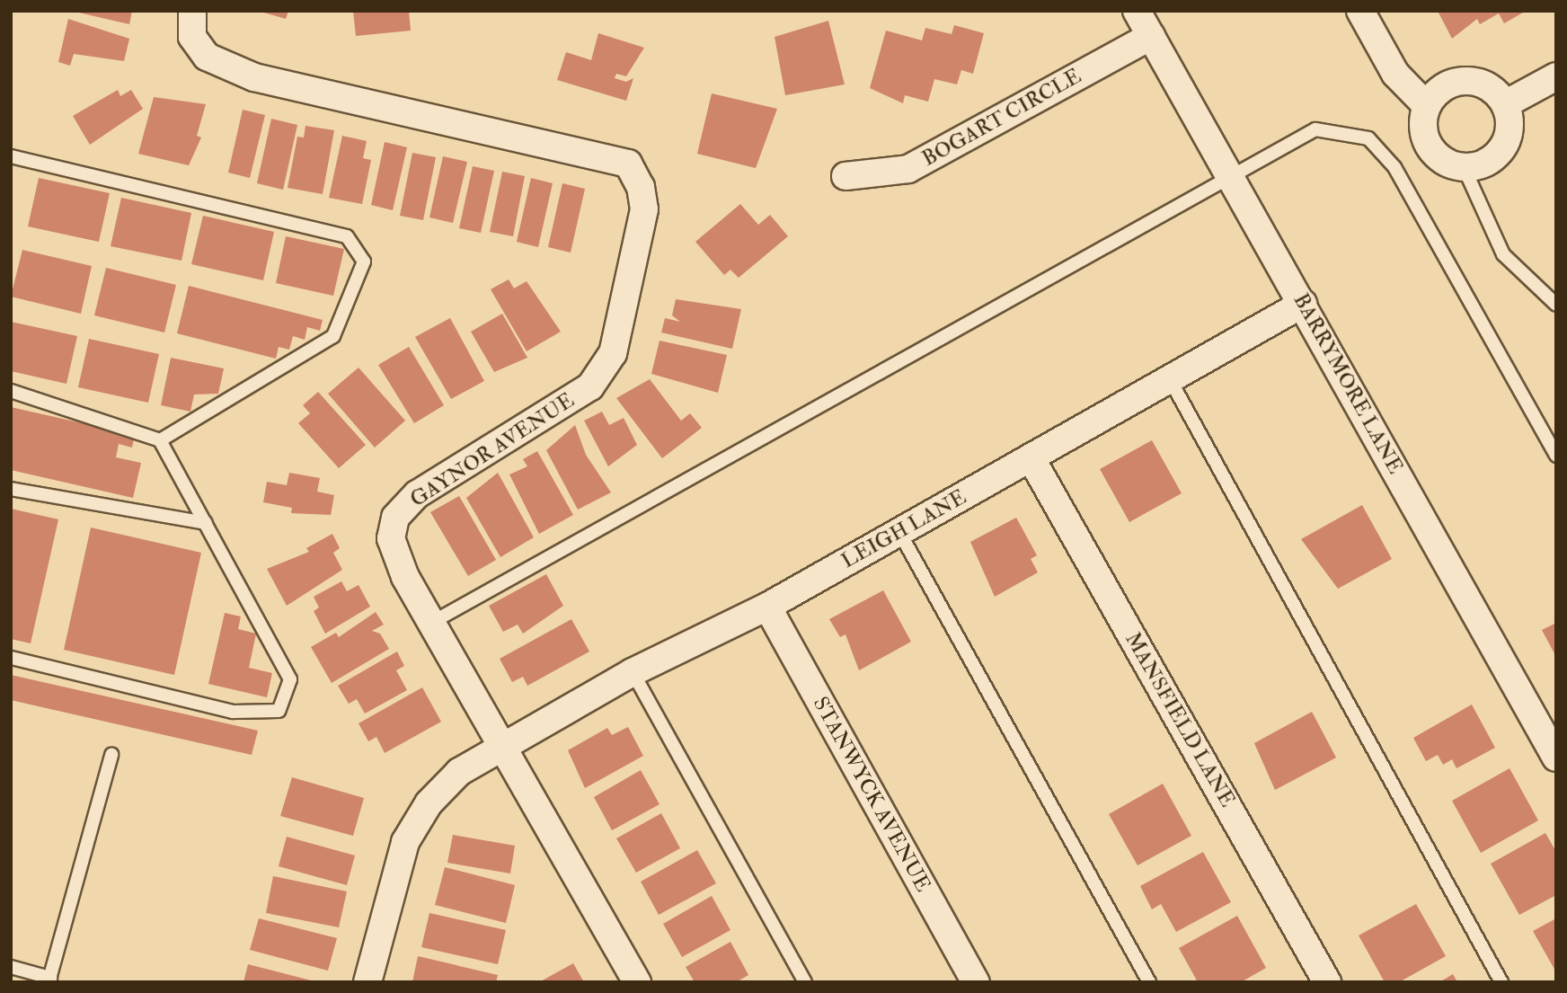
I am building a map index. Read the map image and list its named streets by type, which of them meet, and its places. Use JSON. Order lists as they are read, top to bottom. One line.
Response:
{"streets":{"street":["BOGART CIRCLE","BARRYMORE LANE","GAYNOR AVENUE","LEIGH LANE","MANSFIELD LANE","STANWYCK AVENUE"]},"crossings":[["BOGART CIRCLE","BARRYMORE LANE"],["BARRYMORE LANE","LEIGH LANE"],["GAYNOR AVENUE","LEIGH LANE"],["LEIGH LANE","MANSFIELD LANE"],["LEIGH LANE","STANWYCK AVENUE"]]}
